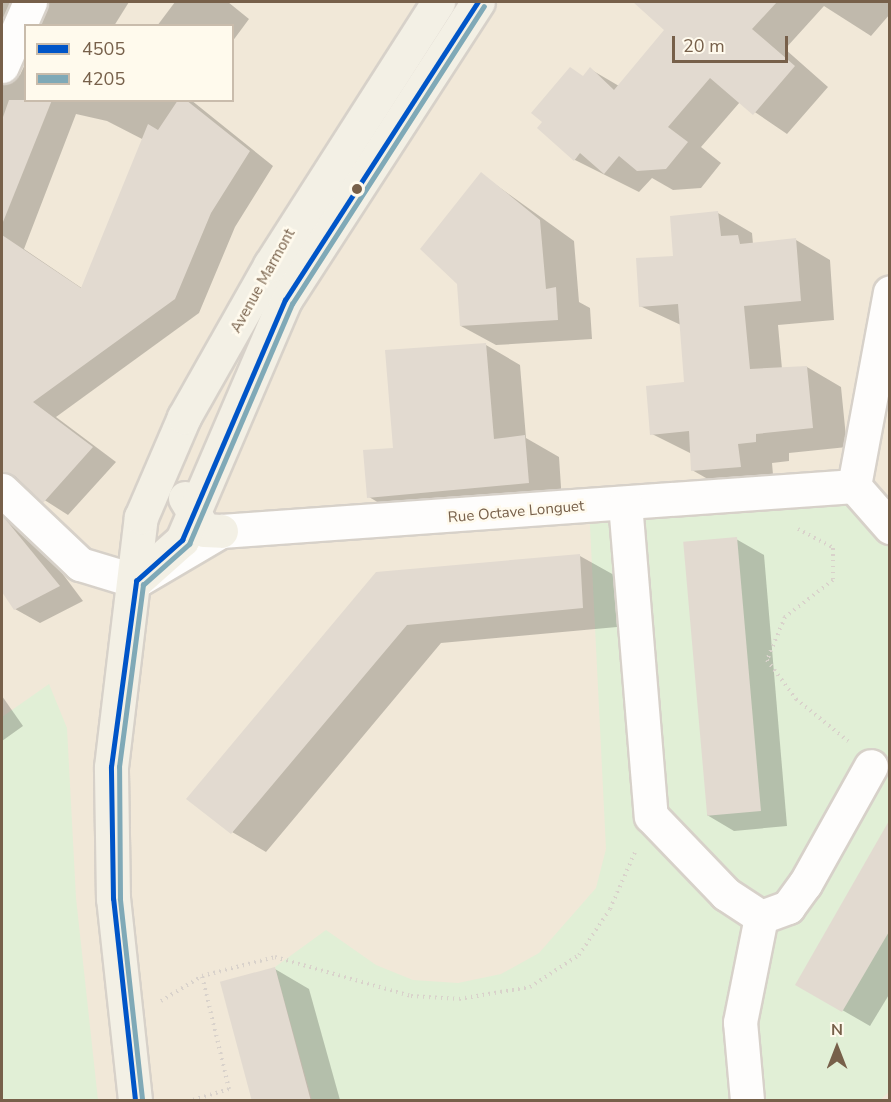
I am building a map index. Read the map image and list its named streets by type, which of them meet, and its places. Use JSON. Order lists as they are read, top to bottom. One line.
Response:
{"streets":{"main road":["Avenue Marmont"],"street":["Rue Octave Longuet"]},"crossings":[["Avenue Marmont","Rue Octave Longuet"]],"lines":["transit line 4505","transit line 4205"],"legend":["4505","4205"],"scale_bar":"20 m","north":"top"}
